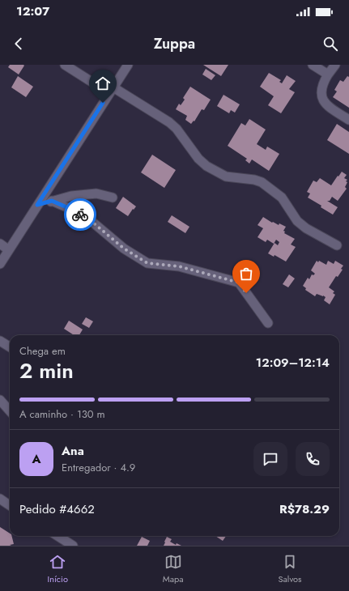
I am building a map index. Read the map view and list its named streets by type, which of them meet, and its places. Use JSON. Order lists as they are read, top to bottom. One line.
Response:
{"page":{"status":"12:07","header":"Zuppa","heading":["2 min","Chega em","12:09–12:14"],"panel":["Ana","Entregador · 4.9","Pedido #4662","R$78.29"],"bar":"A caminho · 130 m","round":"A","tabs":["Início","Mapa","Salvos"]}}
